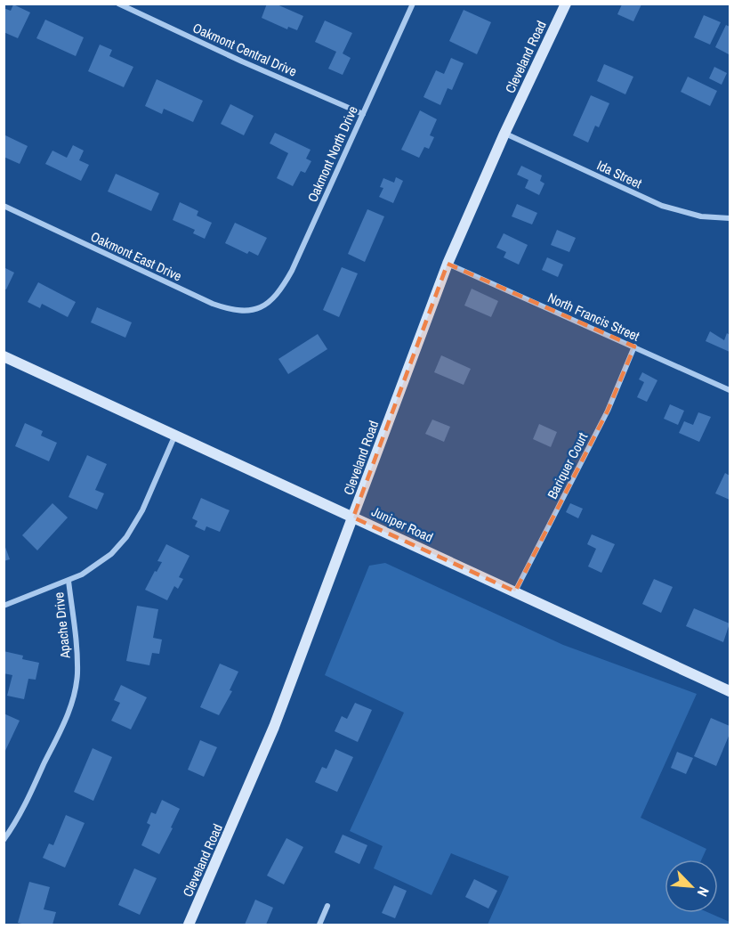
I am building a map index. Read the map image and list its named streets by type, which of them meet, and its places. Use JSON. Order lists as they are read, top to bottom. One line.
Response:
{"streets":{"main road":["Cleveland Road","Juniper Road"],"street":["Oakmont Central Drive","Oakmont North Drive","Ida Street","Oakmont East Drive","North Francis Street","Bariquer Court","Apache Drive"]},"crossings":[["Oakmont Central Drive","Oakmont North Drive"],["Cleveland Road","Ida Street"],["Cleveland Road","North Francis Street"],["Cleveland Road","Juniper Road"],["Oakmont North Drive","Oakmont East Drive"],["North Francis Street","Bariquer Court"],["Bariquer Court","Juniper Road"],["Juniper Road","Apache Drive"]],"north":"bottom right"}
